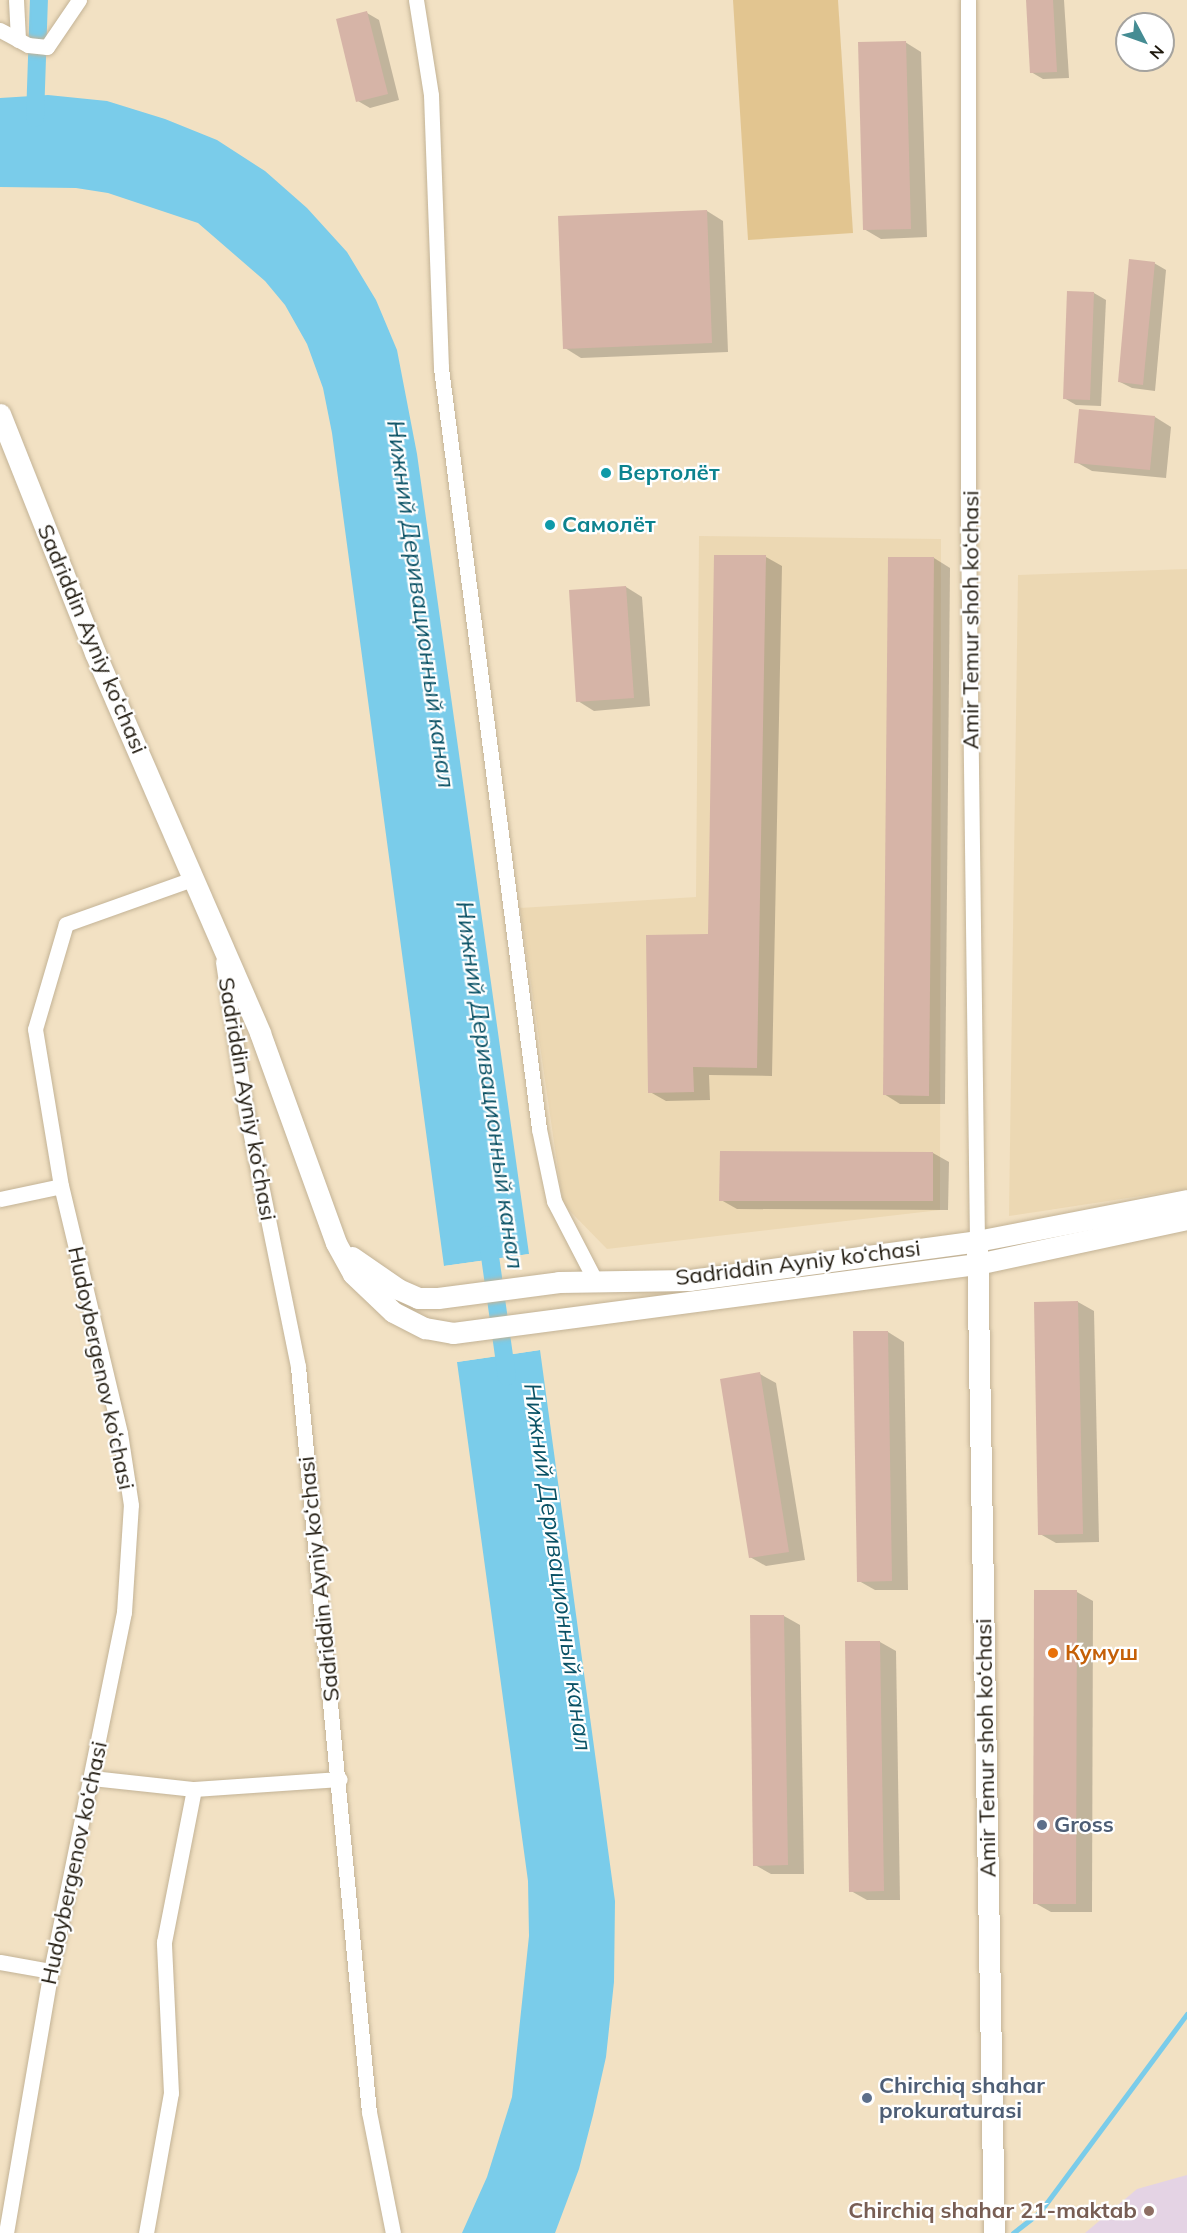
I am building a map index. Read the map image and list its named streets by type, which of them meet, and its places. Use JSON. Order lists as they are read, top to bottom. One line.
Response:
{"streets":{"main road":["Amir Temur shoh ko‘chasi","Sadriddin Ayniy ko‘chasi"],"street":["Hudoybergenov ko‘chasi"]},"crossings":[["Amir Temur shoh ko‘chasi","Sadriddin Ayniy ko‘chasi"],["Sadriddin Ayniy ko‘chasi","Hudoybergenov ko‘chasi"]],"water":["Нижний Деривационный канал"],"places":["Вертолёт","Самолёт","Кумуш","Gross","Chirchiq shahar prokuraturasi","Chirchiq shahar 21-maktab"],"north":"bottom right"}
